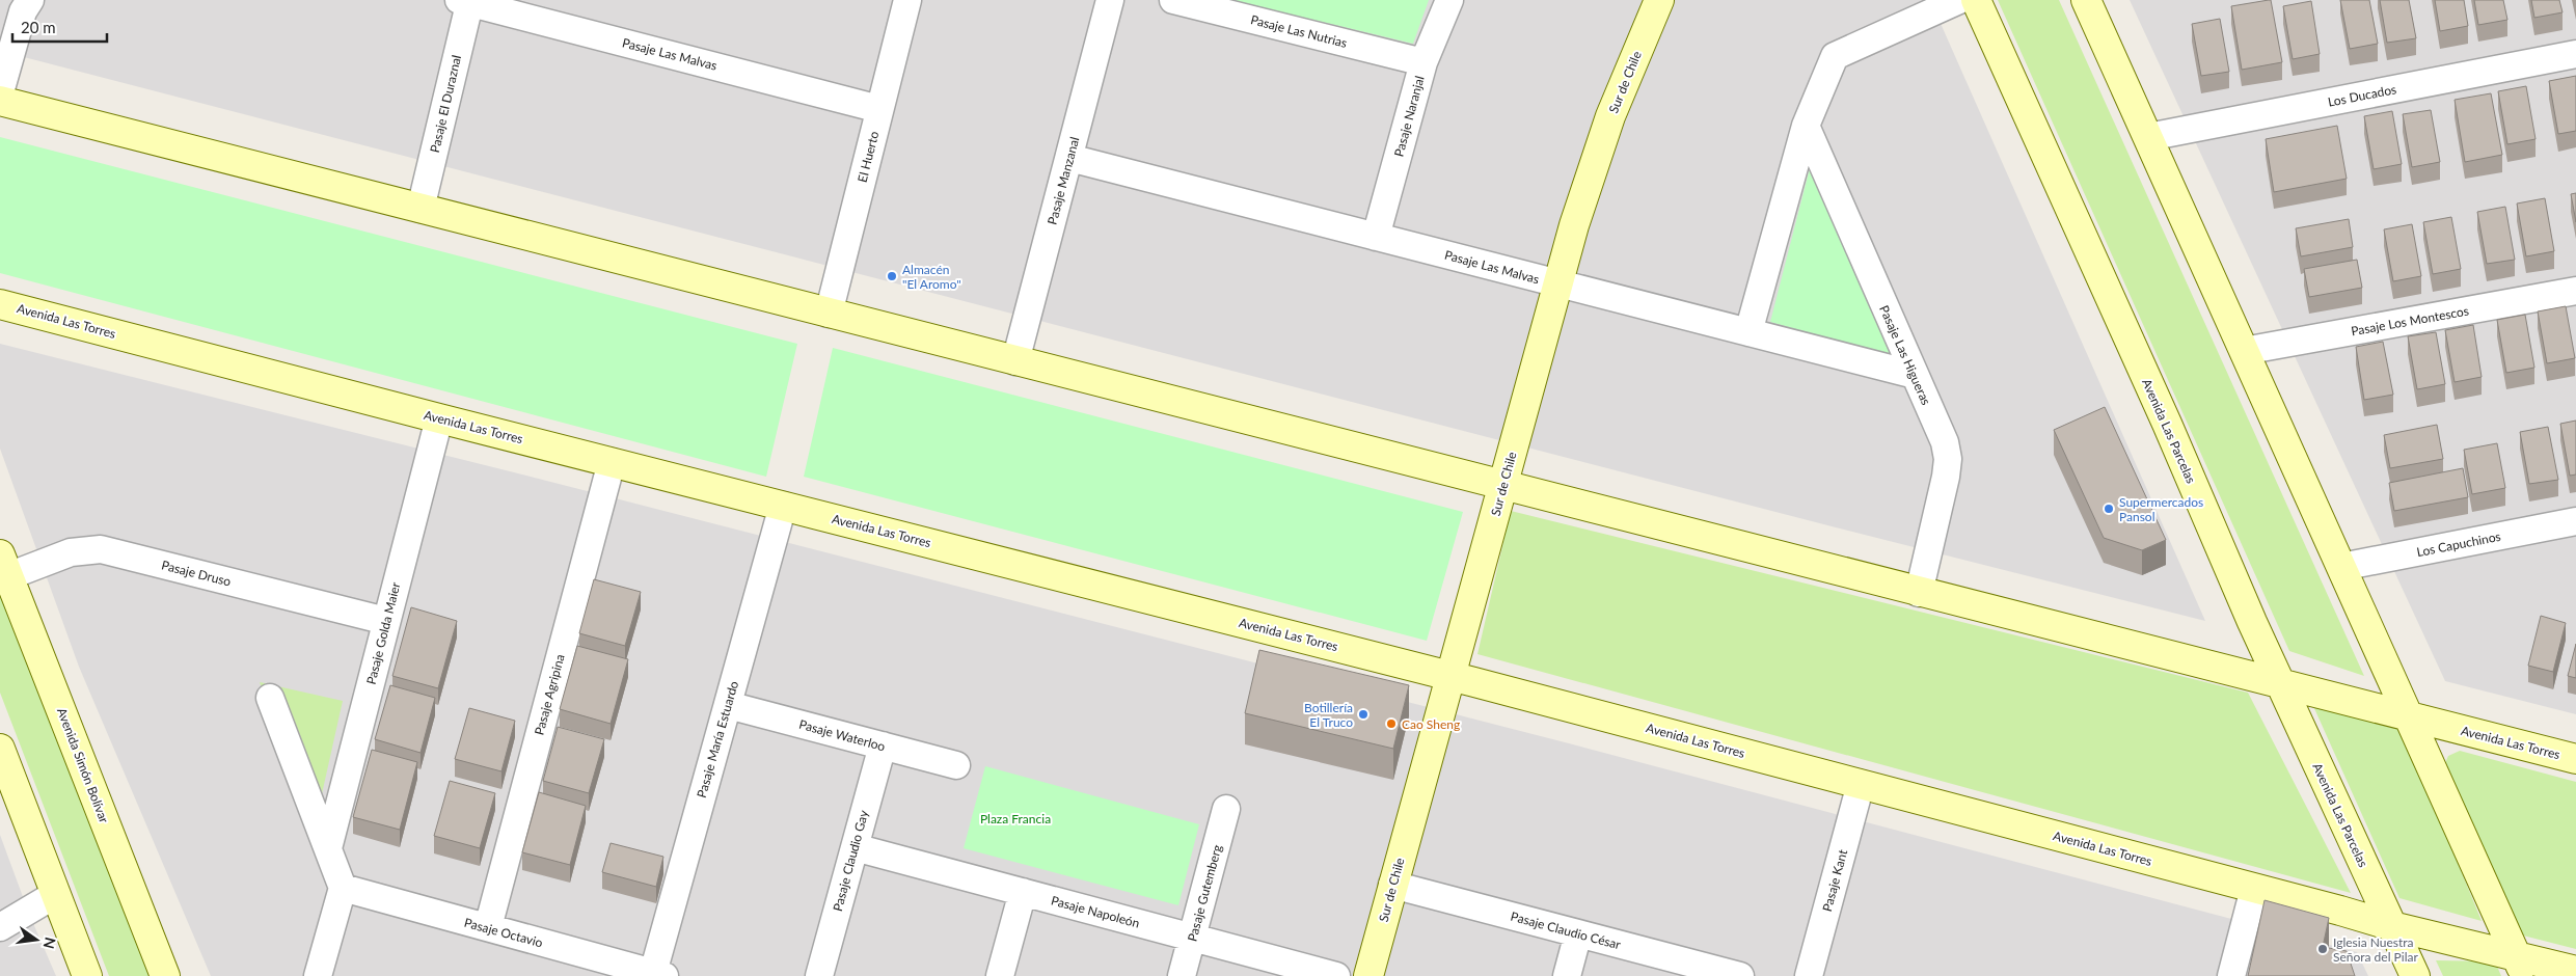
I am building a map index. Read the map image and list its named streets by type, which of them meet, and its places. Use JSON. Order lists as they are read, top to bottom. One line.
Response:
{"streets":{"street":["Pasaje Las Nutrias","Pasaje Las Malvas","Sur de Chile","Los Ducados","Pasaje El Duraznal","Pasaje Naranjal","El Huerto","Pasaje Manzanal","Avenida Las Torres","Pasaje Los Montescos","Pasaje Las Higueras","Avenida Las Parcelas","Los Capuchinos","Pasaje Druso","Pasaje Golda Maier","Pasaje Agripina","Pasaje Waterloo","Pasaje María Estuardo","Avenida Simón Bolívar","Pasaje Claudio Gay","Pasaje Kant","Pasaje Gutemberg","Pasaje Napoleón","Pasaje Claudio César","Pasaje Octavio"]},"crossings":[["Pasaje Las Nutrias","Pasaje Naranjal"],["Pasaje Las Malvas","Sur de Chile"],["Pasaje Las Malvas","Pasaje El Duraznal"],["Pasaje Las Malvas","Pasaje Naranjal"],["Pasaje Las Malvas","El Huerto"],["Pasaje Las Malvas","Pasaje Manzanal"],["Pasaje Las Malvas","Pasaje Las Higueras"],["Sur de Chile","Avenida Las Torres"],["Sur de Chile","Pasaje Claudio César"],["Pasaje El Duraznal","Avenida Las Torres"],["El Huerto","Avenida Las Torres"],["Pasaje Manzanal","Avenida Las Torres"],["Avenida Las Torres","Pasaje Las Higueras"],["Avenida Las Torres","Avenida Las Parcelas"],["Avenida Las Torres","Pasaje Golda Maier"],["Avenida Las Torres","Pasaje Agripina"],["Avenida Las Torres","Pasaje María Estuardo"],["Avenida Las Torres","Pasaje Kant"],["Pasaje Druso","Pasaje Golda Maier"],["Pasaje Druso","Avenida Simón Bolívar"],["Pasaje Agripina","Pasaje Octavio"],["Pasaje Waterloo","Pasaje María Estuardo"],["Pasaje Waterloo","Pasaje Claudio Gay"],["Pasaje María Estuardo","Pasaje Octavio"],["Pasaje Claudio Gay","Pasaje Napoleón"],["Pasaje Gutemberg","Pasaje Napoleón"]],"parks":["Plaza Francia"],"places":["Almacén \"El Aromo\"","Supermercados Pansol","Botillería El Truco","Cao Sheng","Iglesia Nuestra Señora del Pilar"],"scale_bar":"20 m","north":"right"}
